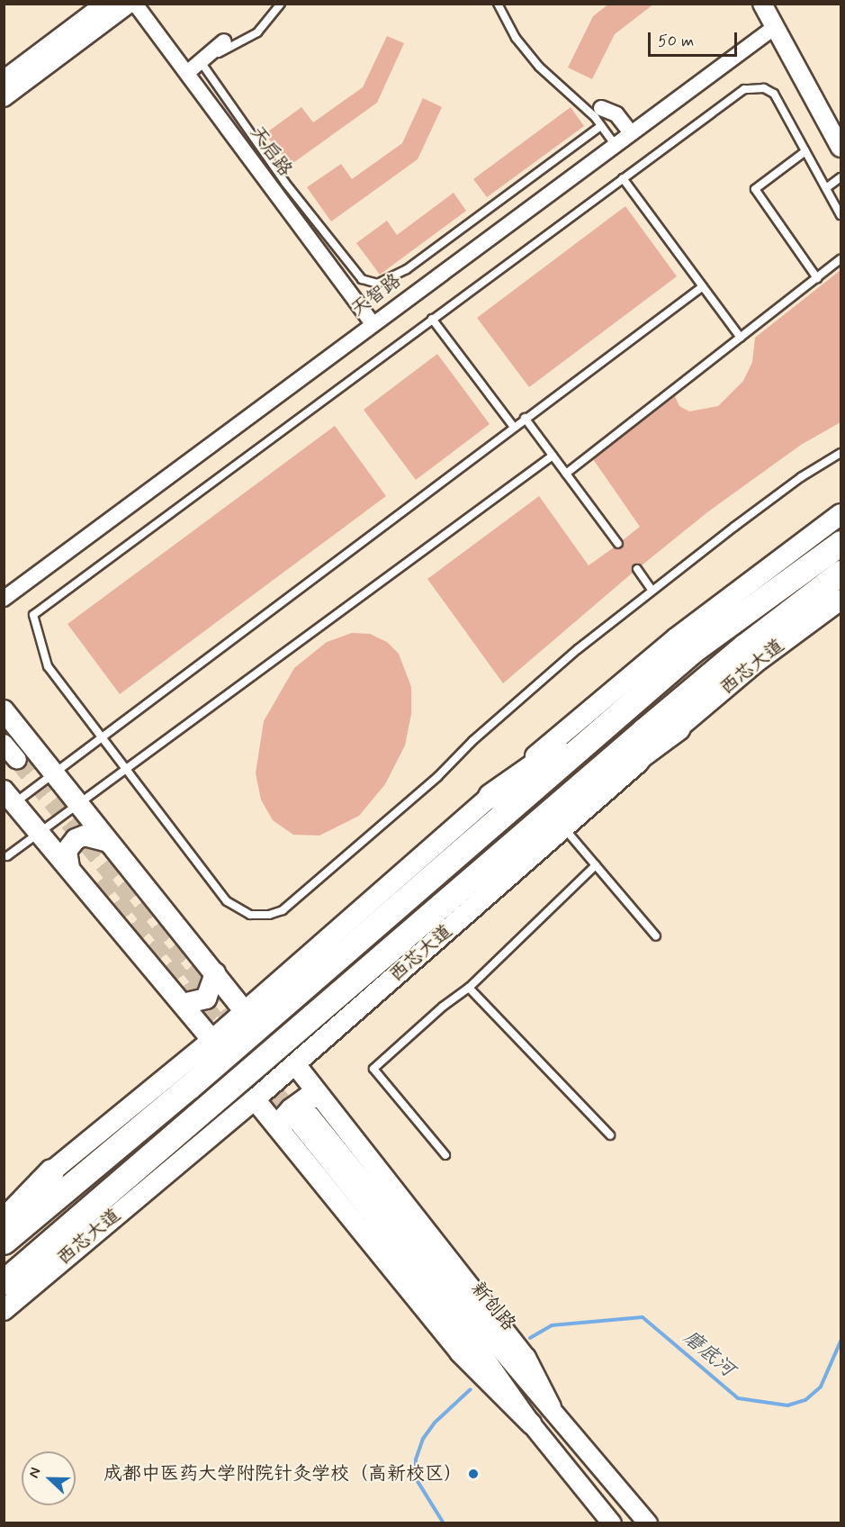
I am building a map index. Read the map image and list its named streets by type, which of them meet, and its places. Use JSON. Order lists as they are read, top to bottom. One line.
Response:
{"streets":{"highway":["西芯大道"],"street":["天启路","天智路"]},"crossings":[["天启路","天智路"]],"water":["磨底河"],"places":["成都中医药大学附院针灸学校（高新校区）"],"scale_bar":"50 m","north":"left"}
